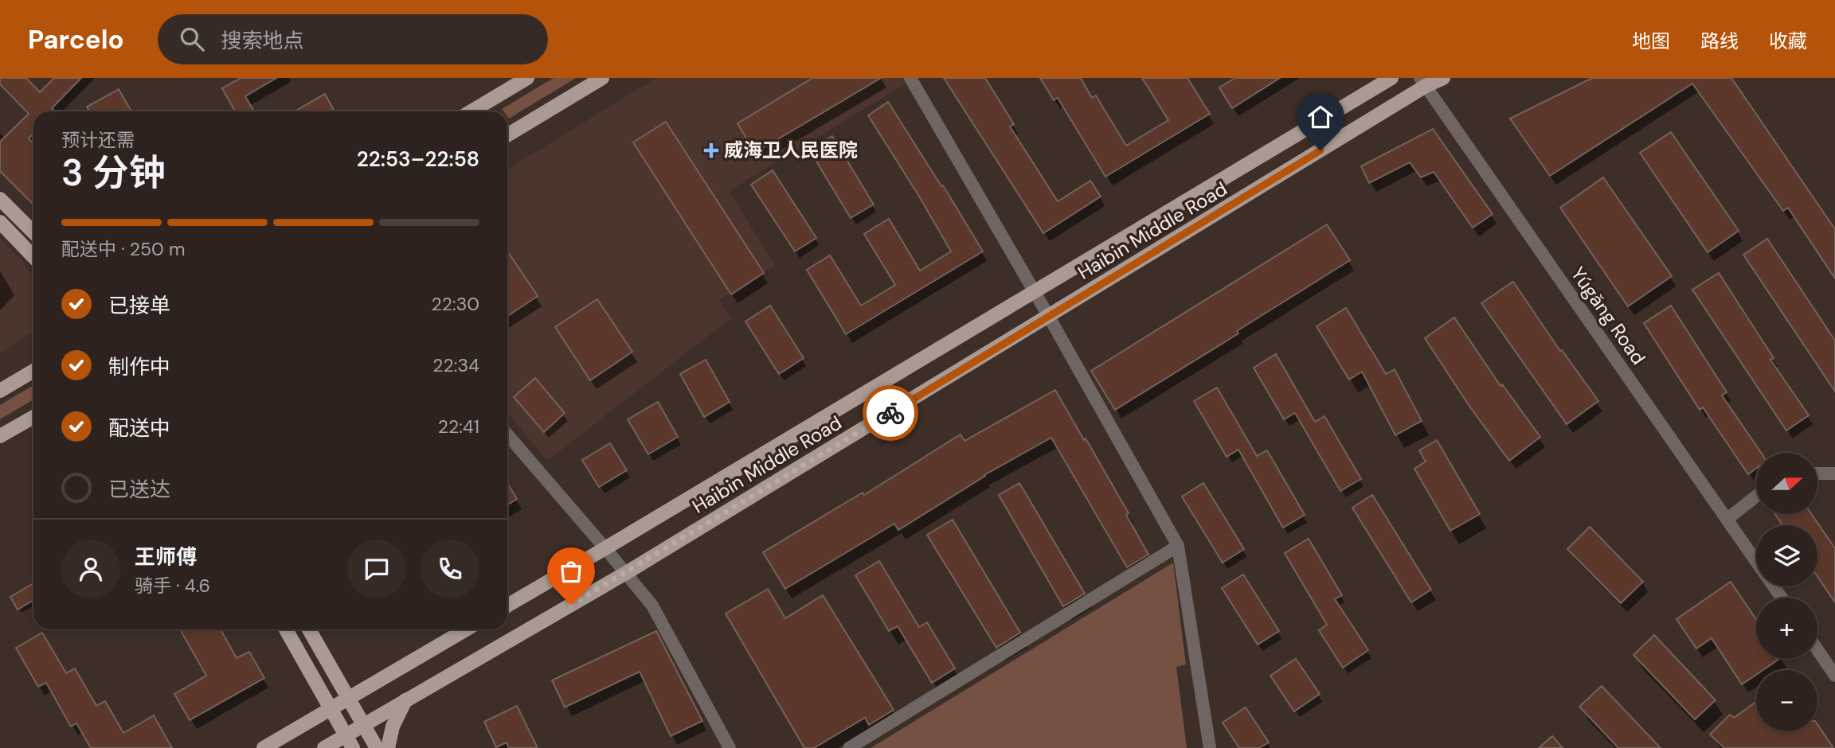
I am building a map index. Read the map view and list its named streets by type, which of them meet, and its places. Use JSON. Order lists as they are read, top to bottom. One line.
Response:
{"streets":{"main road":["Haibin Middle Road"],"street":["Yúgǎng Road"]},"crossings":[["Haibin Middle Road","Yúgǎng Road"]],"places":{"health":["威海卫人民医院"]},"north":"right","page":{"header":"Parcelo","search":"搜索地点","nav":["地图","路线","收藏"],"heading":["3 分钟","预计还需","22:53–22:58"],"panel":["王师傅","骑手 · 4.6"],"bar":"配送中 · 250 m","list":[["已接单","22:30"],["制作中","22:34"],["配送中","22:41"],"已送达"],"map_buttons":["+","−"]}}
